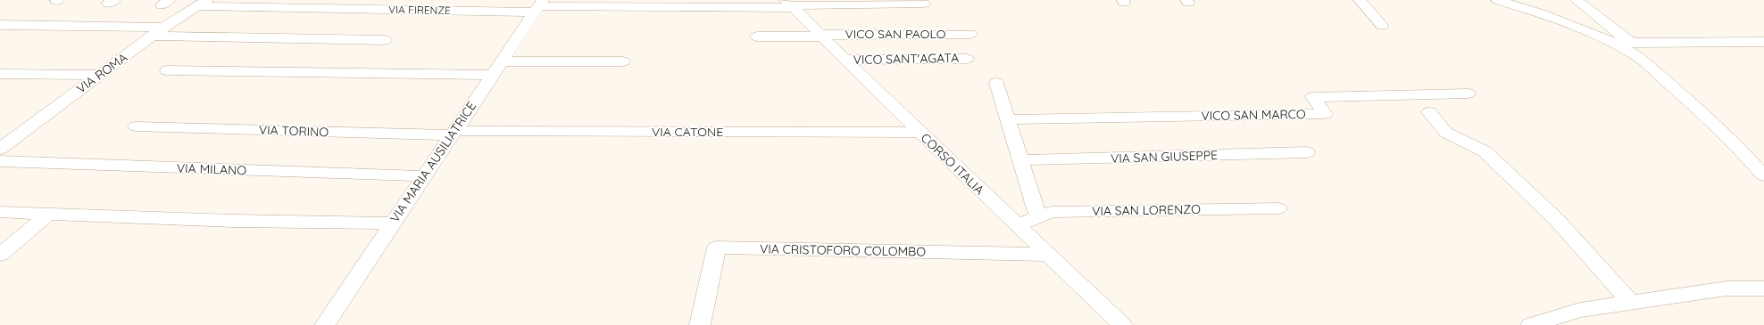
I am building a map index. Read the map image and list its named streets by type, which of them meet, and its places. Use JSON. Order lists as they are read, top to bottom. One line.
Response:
{"streets":{"street":["VIA FIRENZE","VICO SAN PAOLO","VICO SANT'AGATA","VIA ROMA","VICO SAN MARCO","VIA TORINO","VIA CATONE","VIA SAN GIUSEPPE","VIA MARIA AUSILIATRICE","CORSO ITALIA","VIA MILANO","VIA SAN LORENZO","VIA CRISTOFORO COLOMBO"]},"crossings":[["VIA FIRENZE","VIA ROMA"],["VIA FIRENZE","VIA MARIA AUSILIATRICE"],["VIA FIRENZE","CORSO ITALIA"],["VICO SAN PAOLO","CORSO ITALIA"],["VICO SANT'AGATA","CORSO ITALIA"],["VIA TORINO","VIA CATONE"],["VIA TORINO","VIA MARIA AUSILIATRICE"],["VIA CATONE","VIA MARIA AUSILIATRICE"],["VIA CATONE","CORSO ITALIA"],["VIA MARIA AUSILIATRICE","VIA MILANO"],["CORSO ITALIA","VIA SAN LORENZO"],["CORSO ITALIA","VIA CRISTOFORO COLOMBO"]]}
